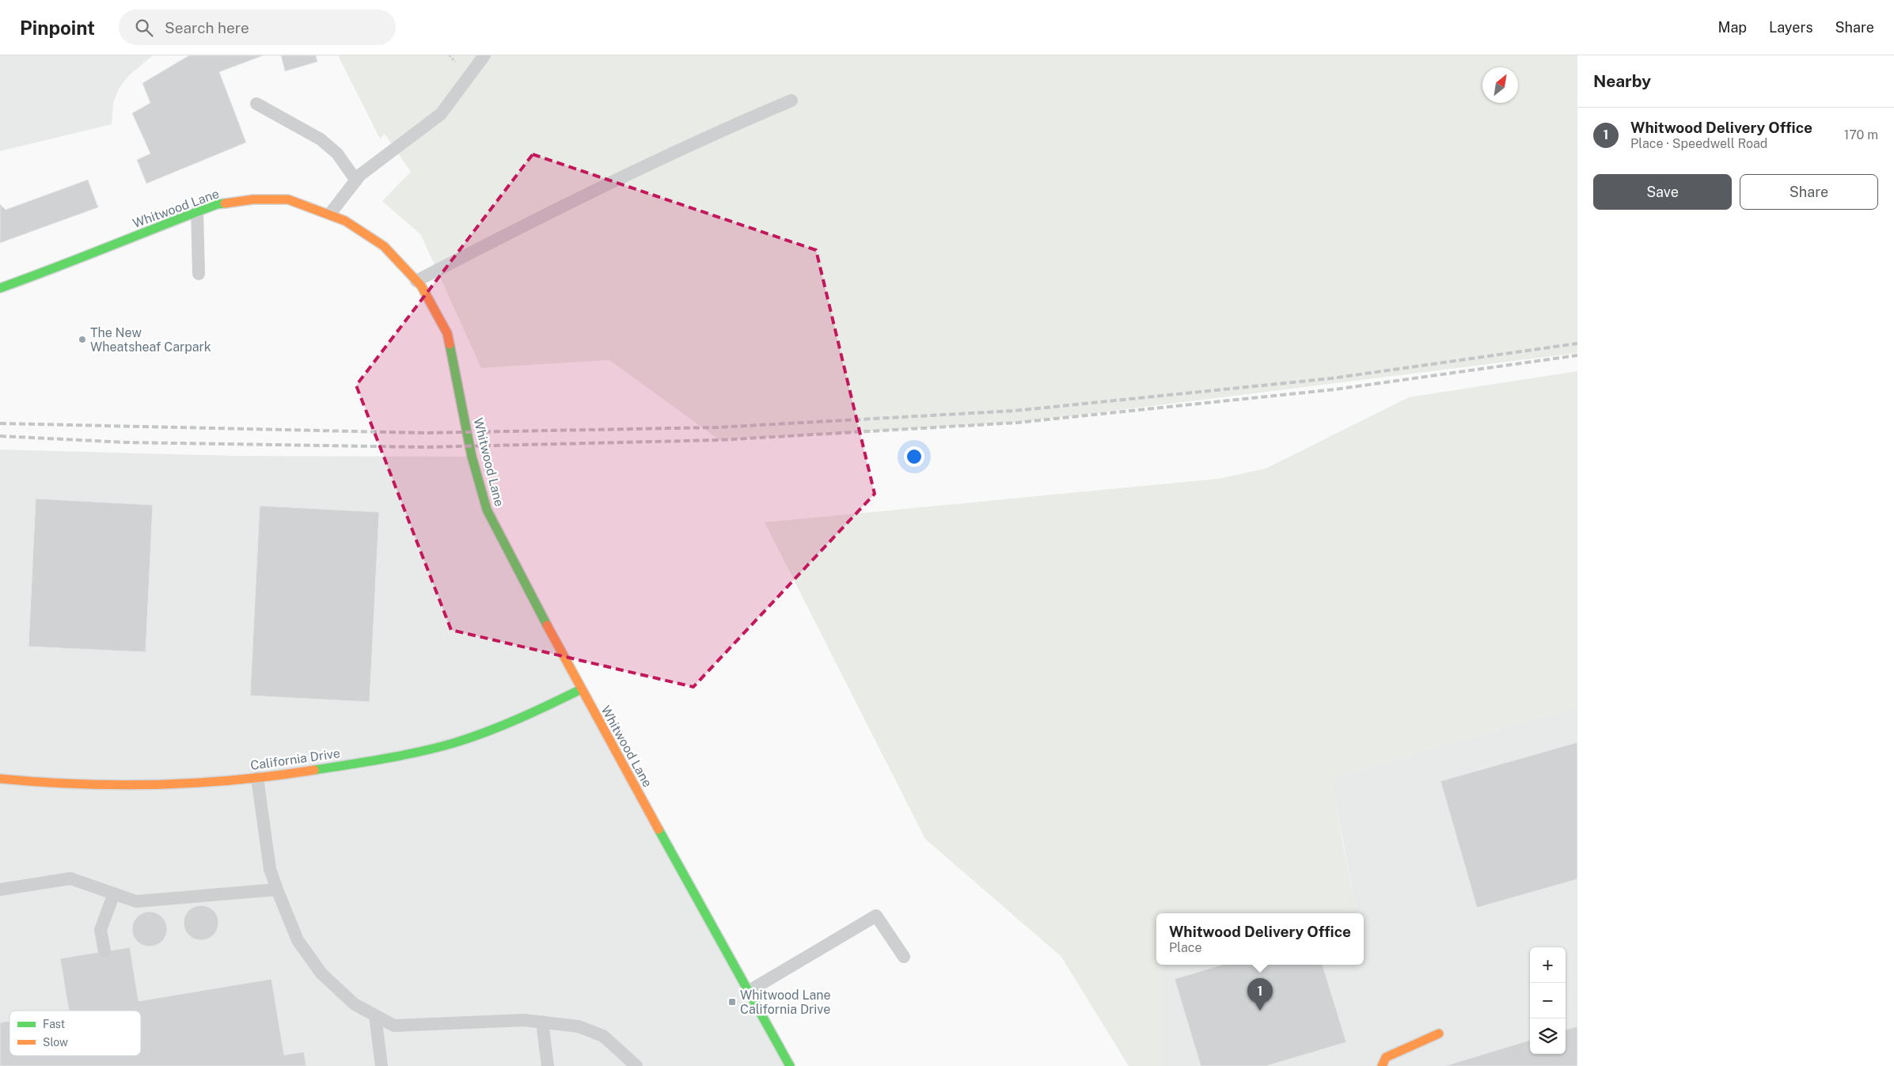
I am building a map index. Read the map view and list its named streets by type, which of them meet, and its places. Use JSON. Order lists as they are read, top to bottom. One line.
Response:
{"streets":{"street":["Whitwood Lane","California Drive"]},"crossings":[["Whitwood Lane","California Drive"]],"places":{"other":["The New Wheatsheaf Carpark"],"transit":["Whitwood Lane California Drive"]},"legend":["Fast","Slow"],"north":"top right","page":{"header":"Pinpoint","search":"Search here","nav":["Map","Layers","Share"],"heading":"Nearby","list":[{"mark":"1","name":"Whitwood Delivery Office","note":"Place · Speedwell Road","value":"170 m"}],"buttons":["Save","Share"],"popup":["Whitwood Delivery Office","Place"],"map_buttons":["+","−"],"pins":"1"}}
